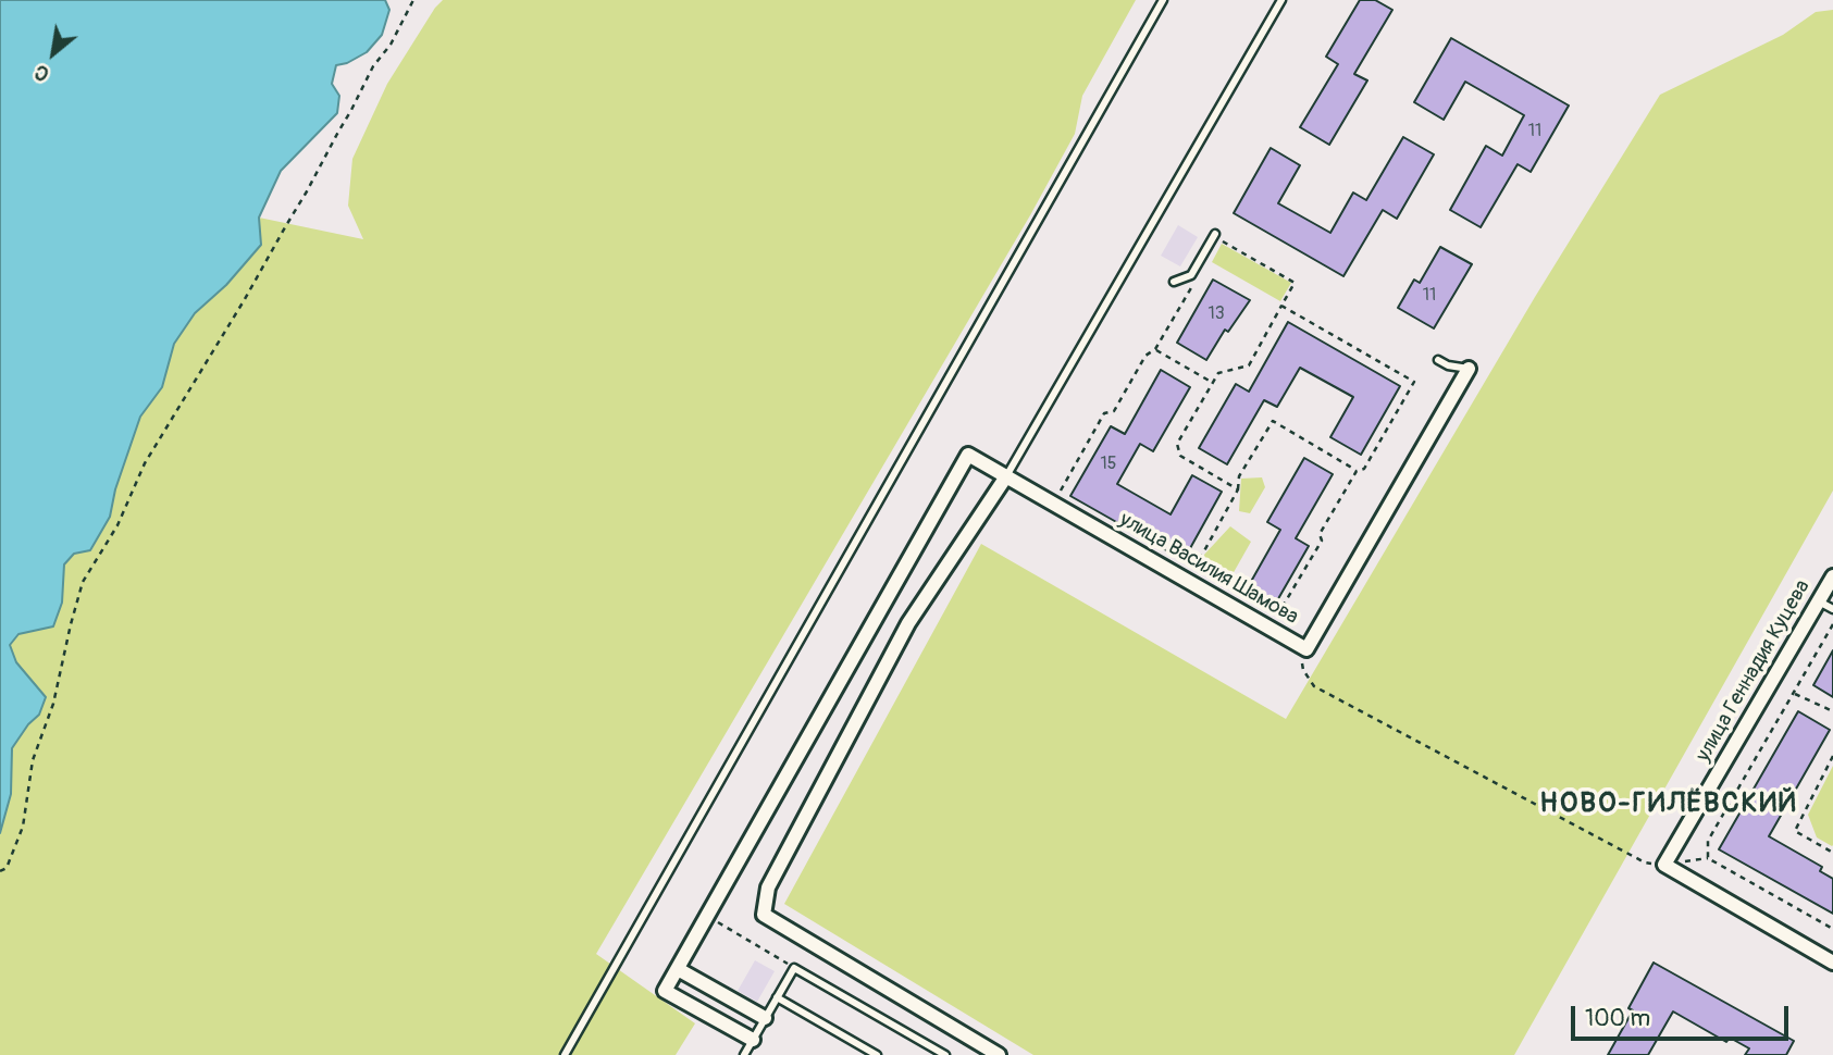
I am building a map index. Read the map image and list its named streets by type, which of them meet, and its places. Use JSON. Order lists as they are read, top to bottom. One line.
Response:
{"streets":{"street":["улица Василия Шамова","улица Геннадия Куцева"]},"districts":["НОВО-ГИЛЁВСКИЙ"],"house_numbers":["11","11","13","15"],"scale_bar":"100 m","north":"bottom left"}
